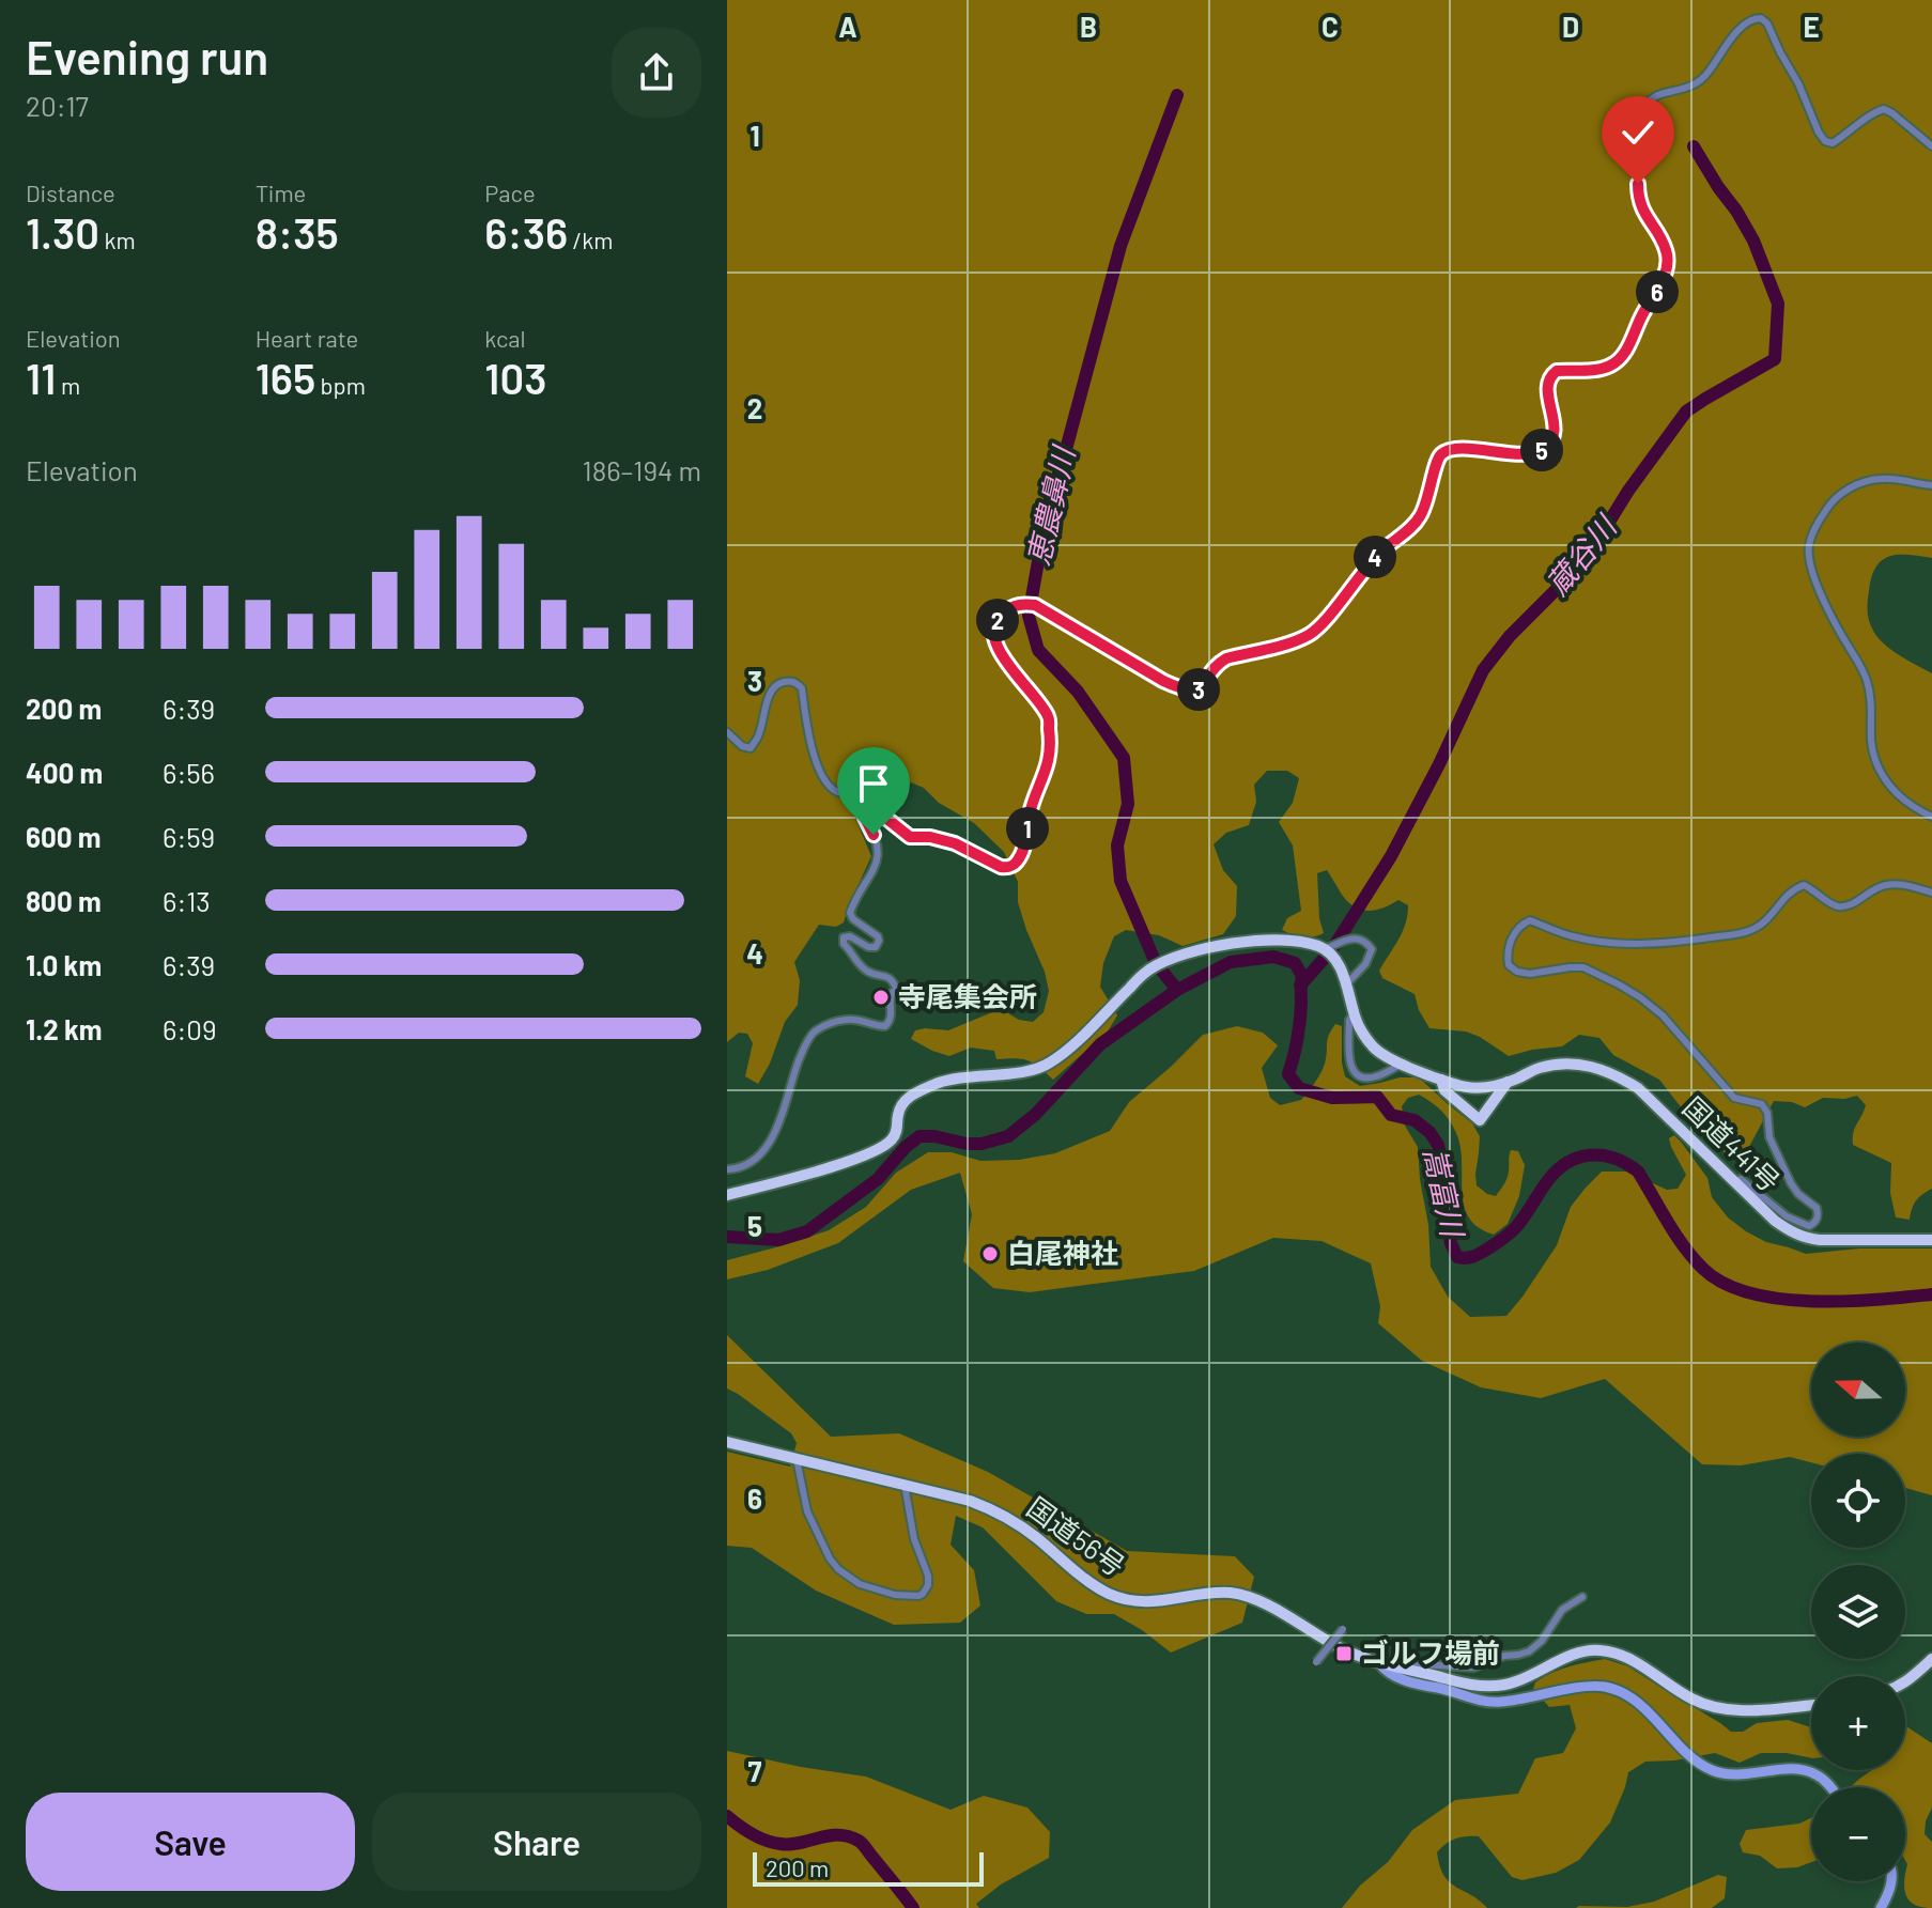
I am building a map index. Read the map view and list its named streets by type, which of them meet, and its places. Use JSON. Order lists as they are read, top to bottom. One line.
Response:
{"streets":{"highway":["国道441号","国道56号"]},"water":["恵農鼻川","蔵谷川","嵩富川"],"places":{"other":["寺尾集会所","白尾神社"],"transit":["ゴルフ場前"]},"scale_bar":"200 m","north":"left","page":{"heading":["Evening run","20:17"],"stats":[["Distance","1.30 km"],["Time","8:35"],["Pace","6:36 /km"],["Elevation","11 m"],["Heart rate","165 bpm"],["kcal","103"]],"pins":["6","5","4","2","3","1"],"chart":["Elevation","186–194 m"],"list":[{"name":"200 m","note":"6:39"},{"name":"400 m","note":"6:56"},{"name":"600 m","note":"6:59"},{"name":"800 m","note":"6:13"},{"name":"1.0 km","note":"6:39"},{"name":"1.2 km","note":"6:09"}],"map_buttons":["+","−"],"buttons":["Save","Share"],"scale":"200 m"},"grid":{"columns":["A","B","C","D","E"],"rows":["1","2","3","4","5","6","7"]}}
